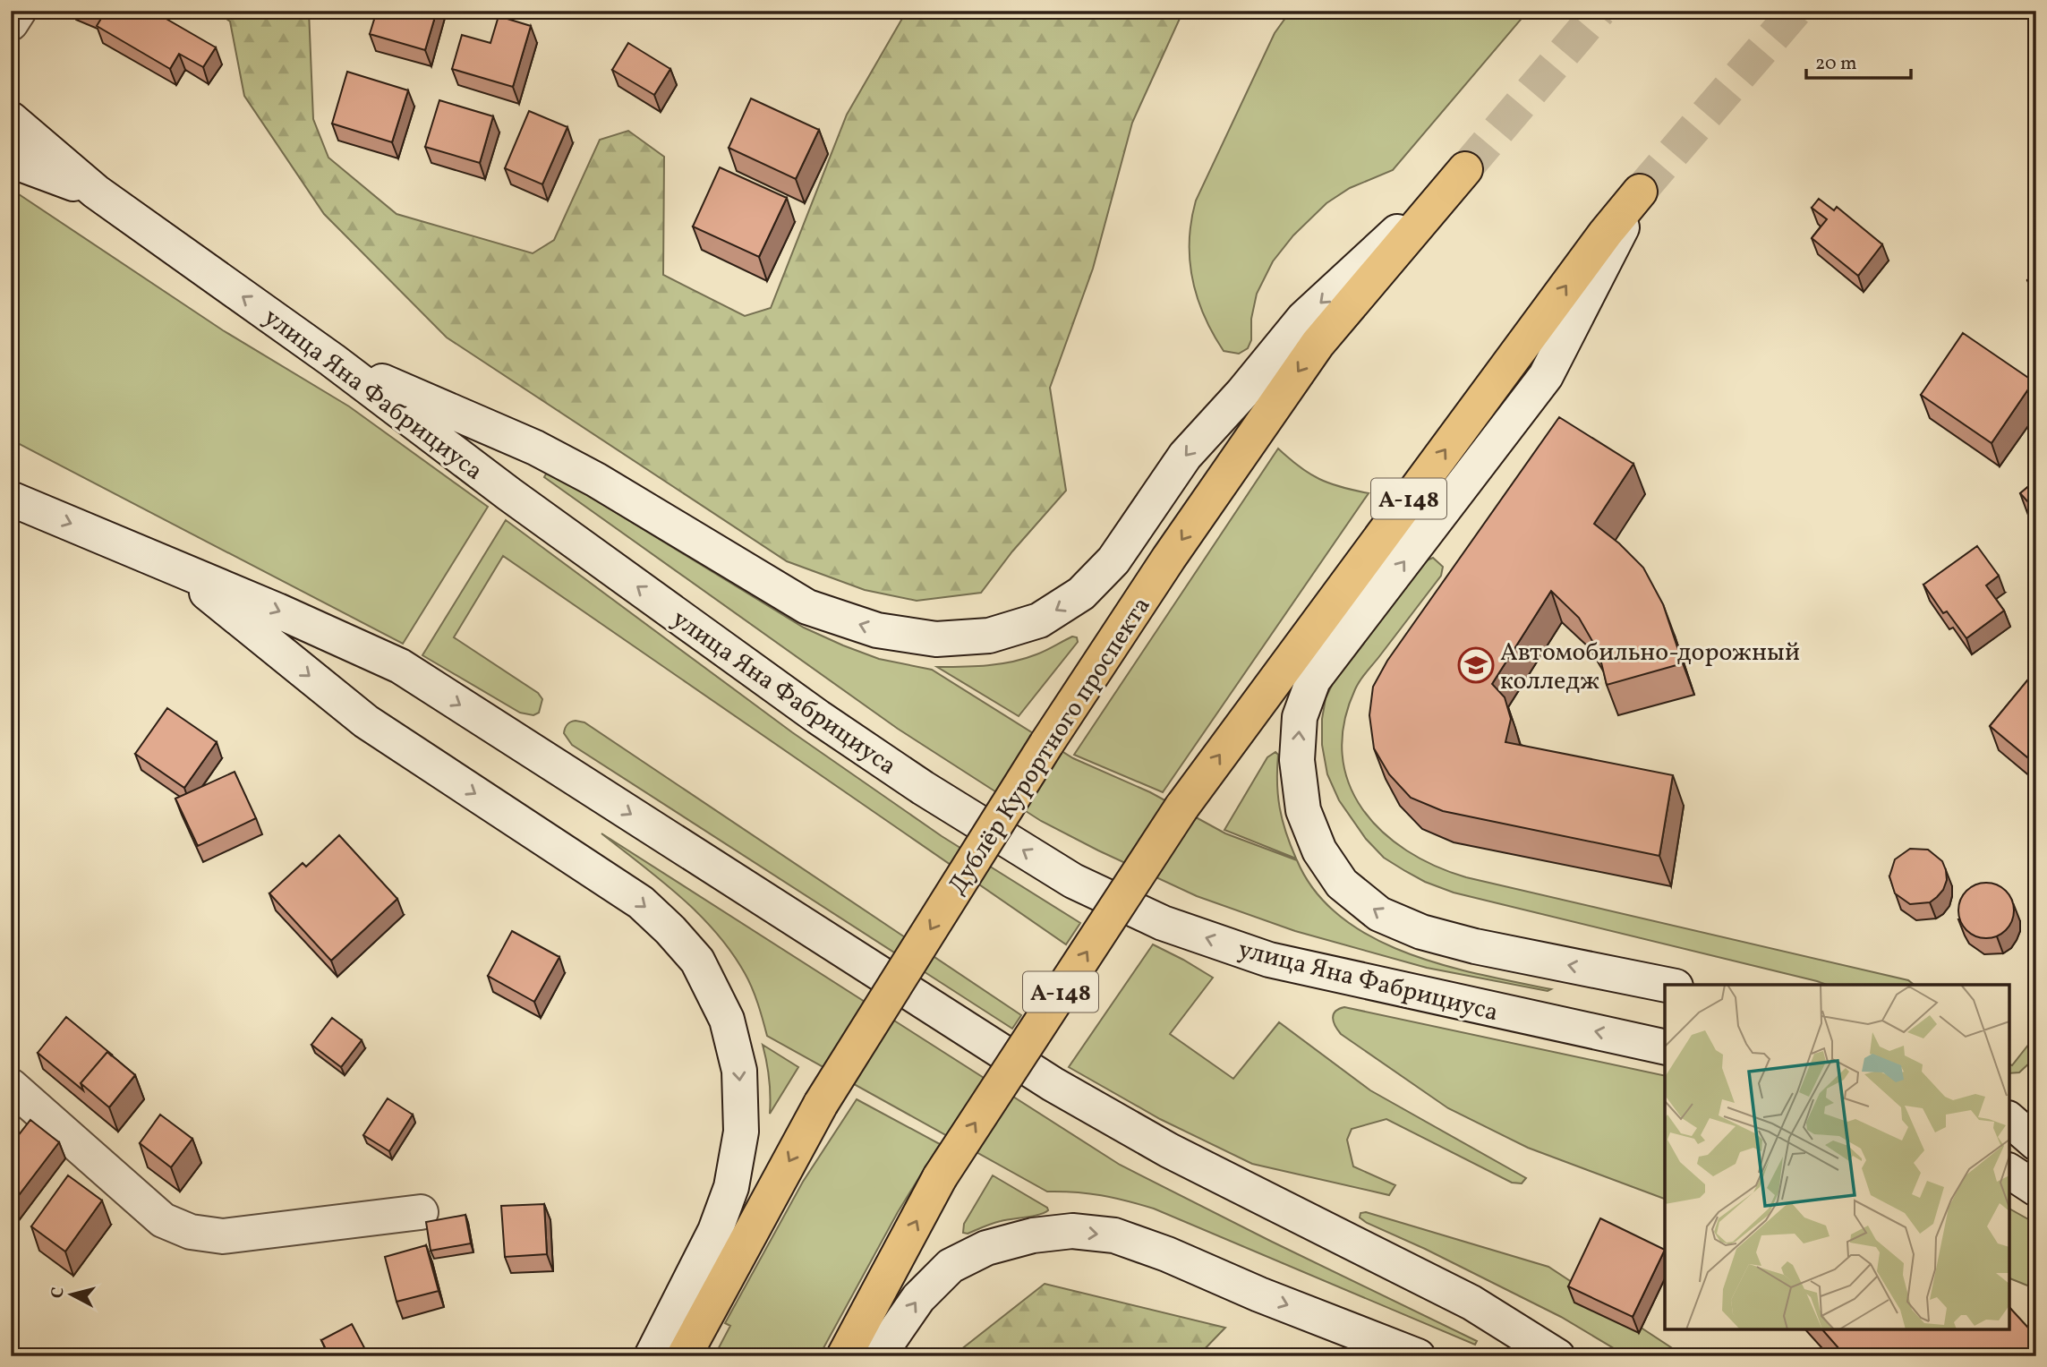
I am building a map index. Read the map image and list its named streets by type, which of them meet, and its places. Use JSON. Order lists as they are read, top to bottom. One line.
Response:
{"streets":{"main road":["улица Яна Фабрициуса","А-148","Дублёр Курортного проспекта"]},"crossings":[["улица Яна Фабрициуса","Дублёр Курортного проспекта"]],"places":{"school or university":["Автомобильно-дорожный колледж"]},"scale_bar":"20 m","north":"left"}
